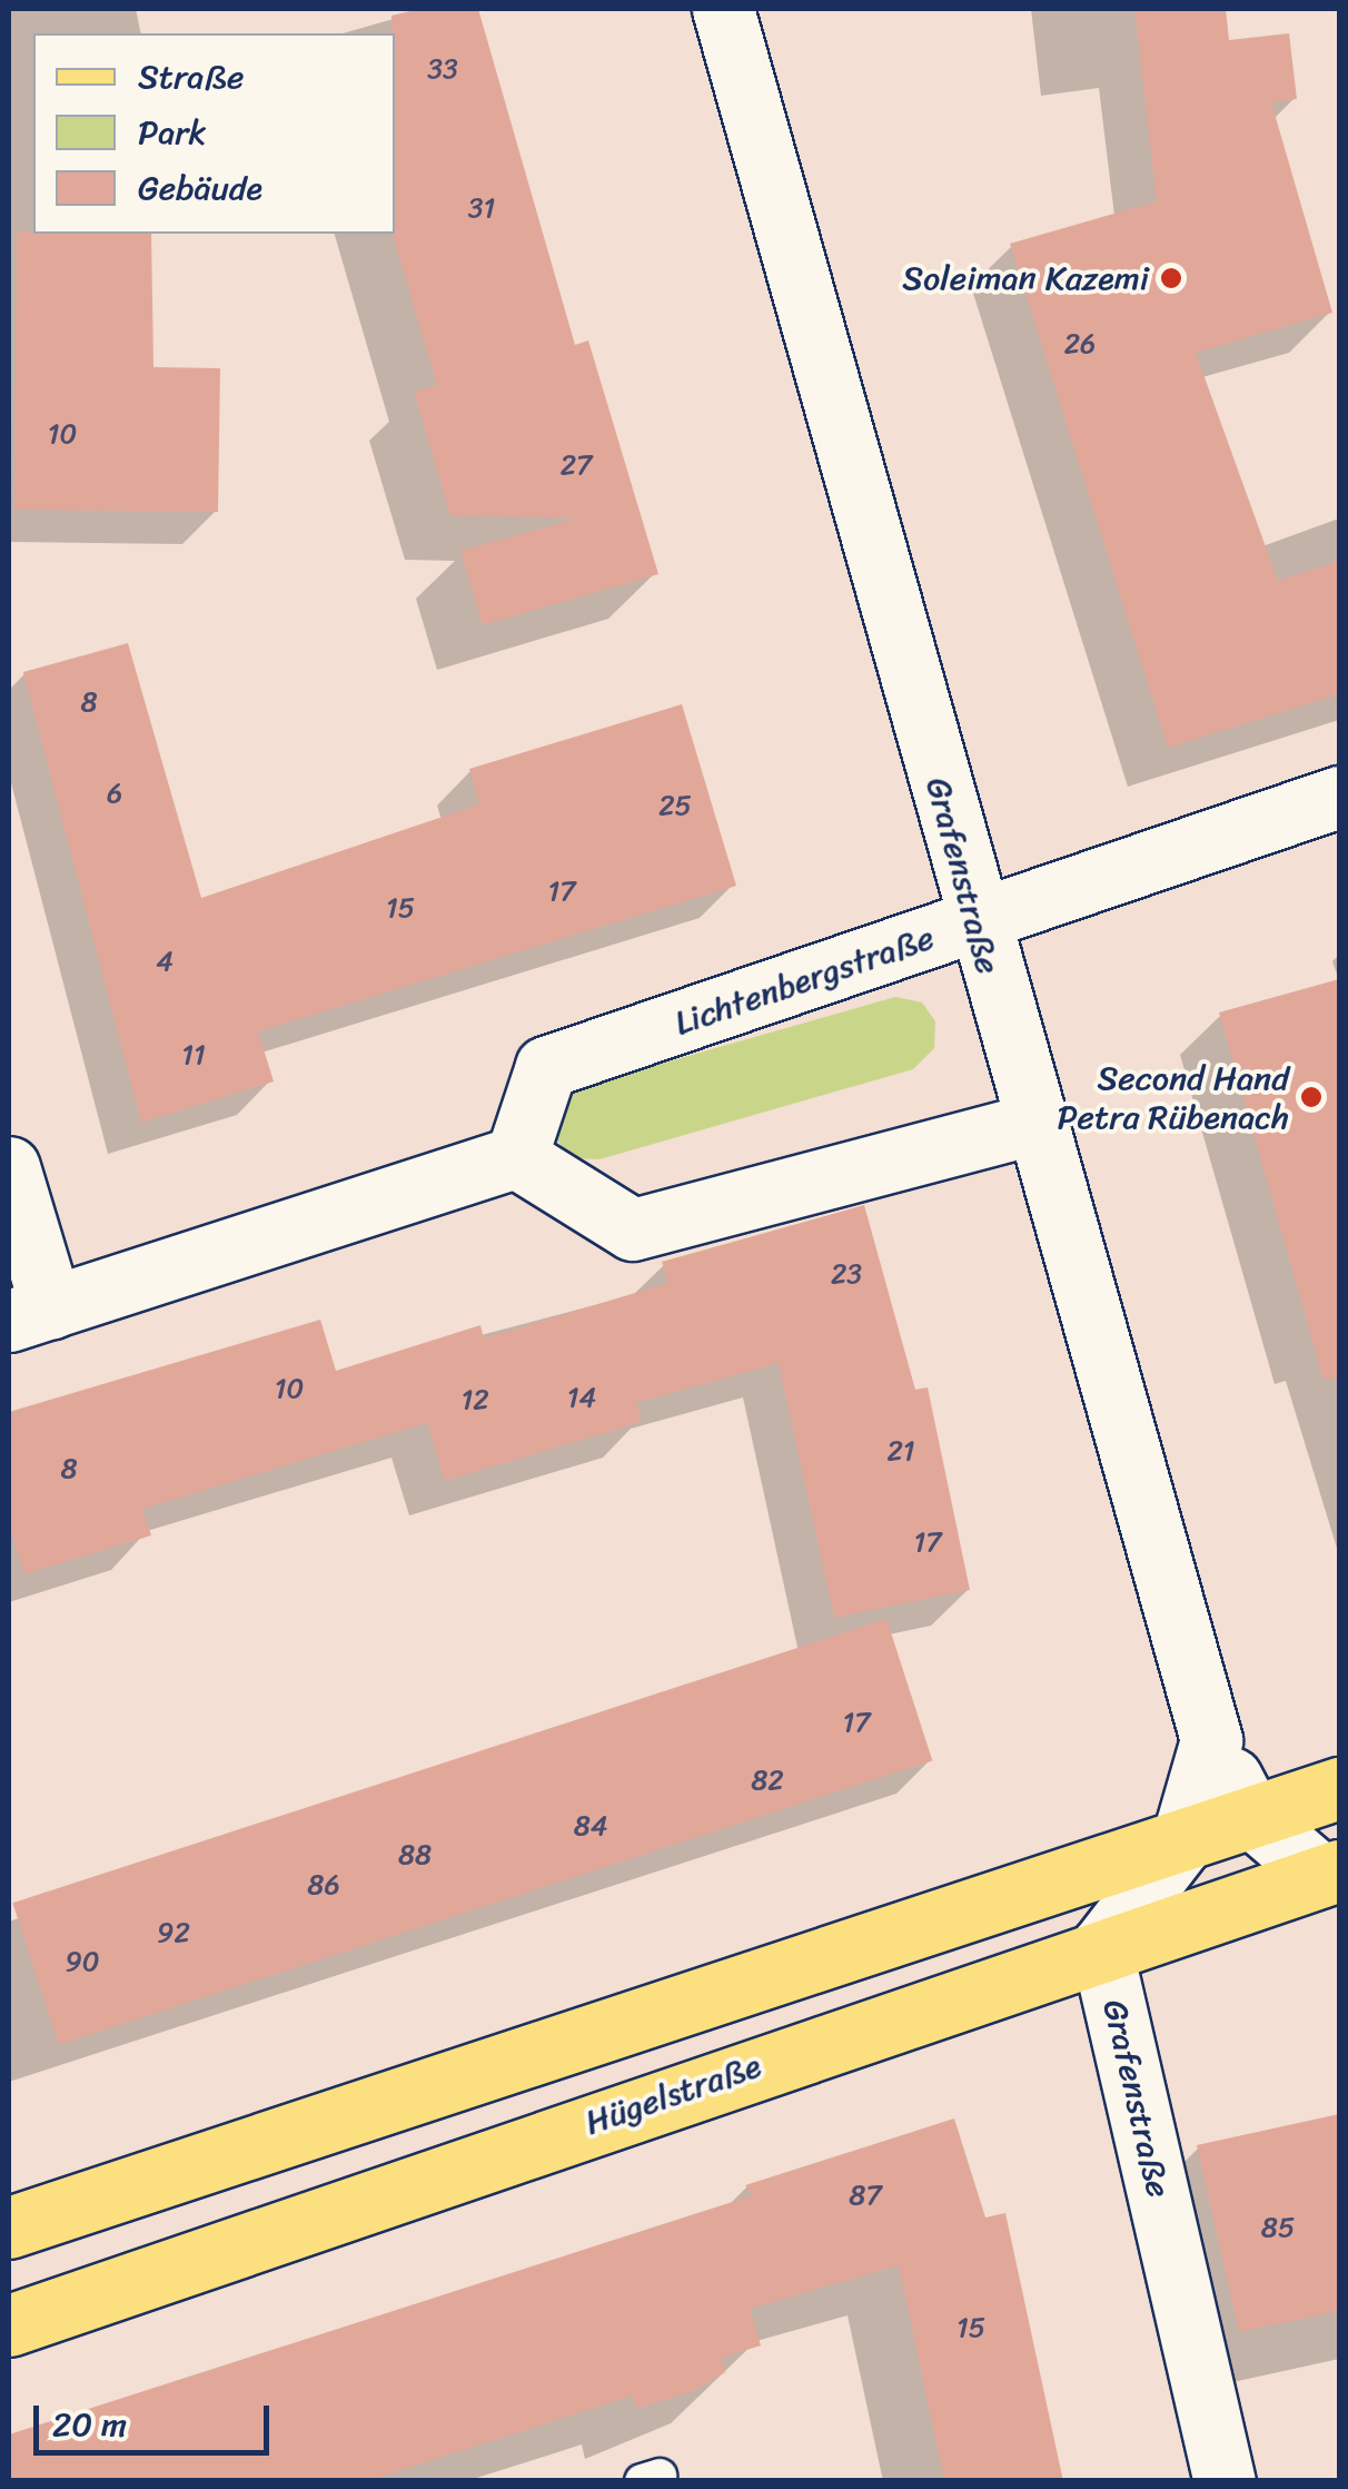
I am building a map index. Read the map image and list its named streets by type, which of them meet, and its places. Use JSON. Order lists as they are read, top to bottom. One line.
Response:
{"streets":{"main road":["Hügelstraße"],"street":["Grafenstraße","Lichtenbergstraße"]},"crossings":[["Grafenstraße","Lichtenbergstraße"],["Grafenstraße","Hügelstraße"]],"places":["Soleiman Kazemi","Second Hand Petra Rübenach"],"house_numbers":["33","31","26","10","27","8","6","25","17","15","4","11","23","10","14","12","21","8","17","17","82","84","88","86","92","90","87","85","15"],"legend":["Straße","Park","Gebäude"],"scale_bar":"20 m"}
